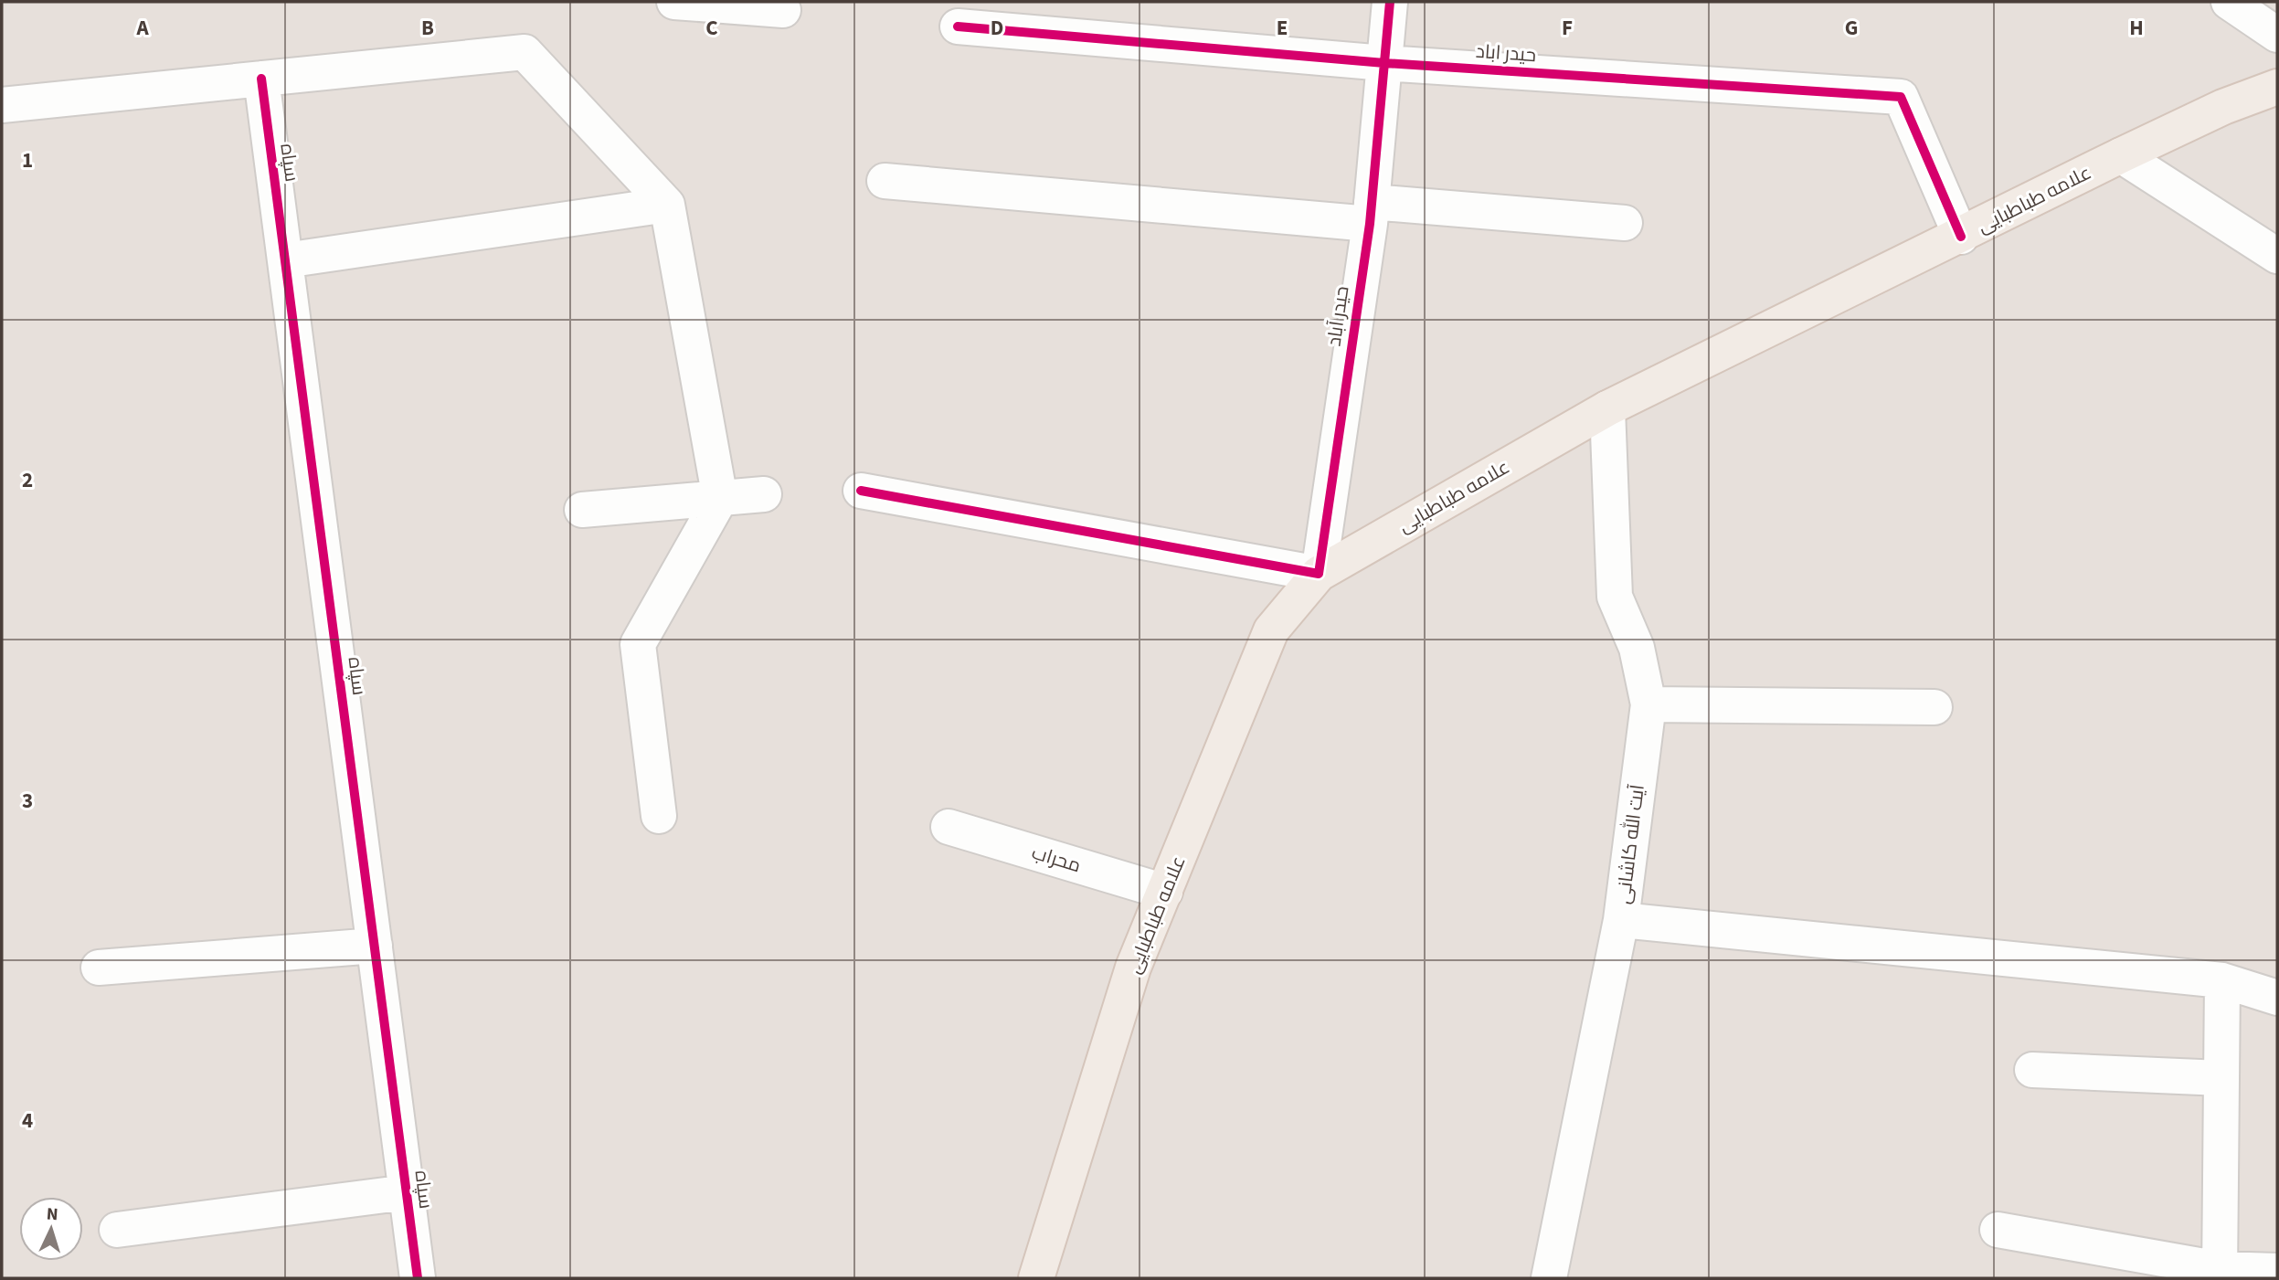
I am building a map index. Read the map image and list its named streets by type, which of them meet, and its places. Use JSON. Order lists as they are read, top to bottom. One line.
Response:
{"streets":{"main road":["علامه طباطبایی"],"street":["حیدر اباد","سپاه","حیدر آباد","آیت الله کاشانی","محراب"]},"crossings":[["حیدر اباد","علامه طباطبایی"],["حیدر اباد","حیدر آباد"],["علامه طباطبایی","حیدر آباد"],["علامه طباطبایی","آیت الله کاشانی"],["علامه طباطبایی","محراب"]],"north":"top","grid":{"columns":["A","B","C","D","E","F","G","H"],"rows":["1","2","3","4"]}}
